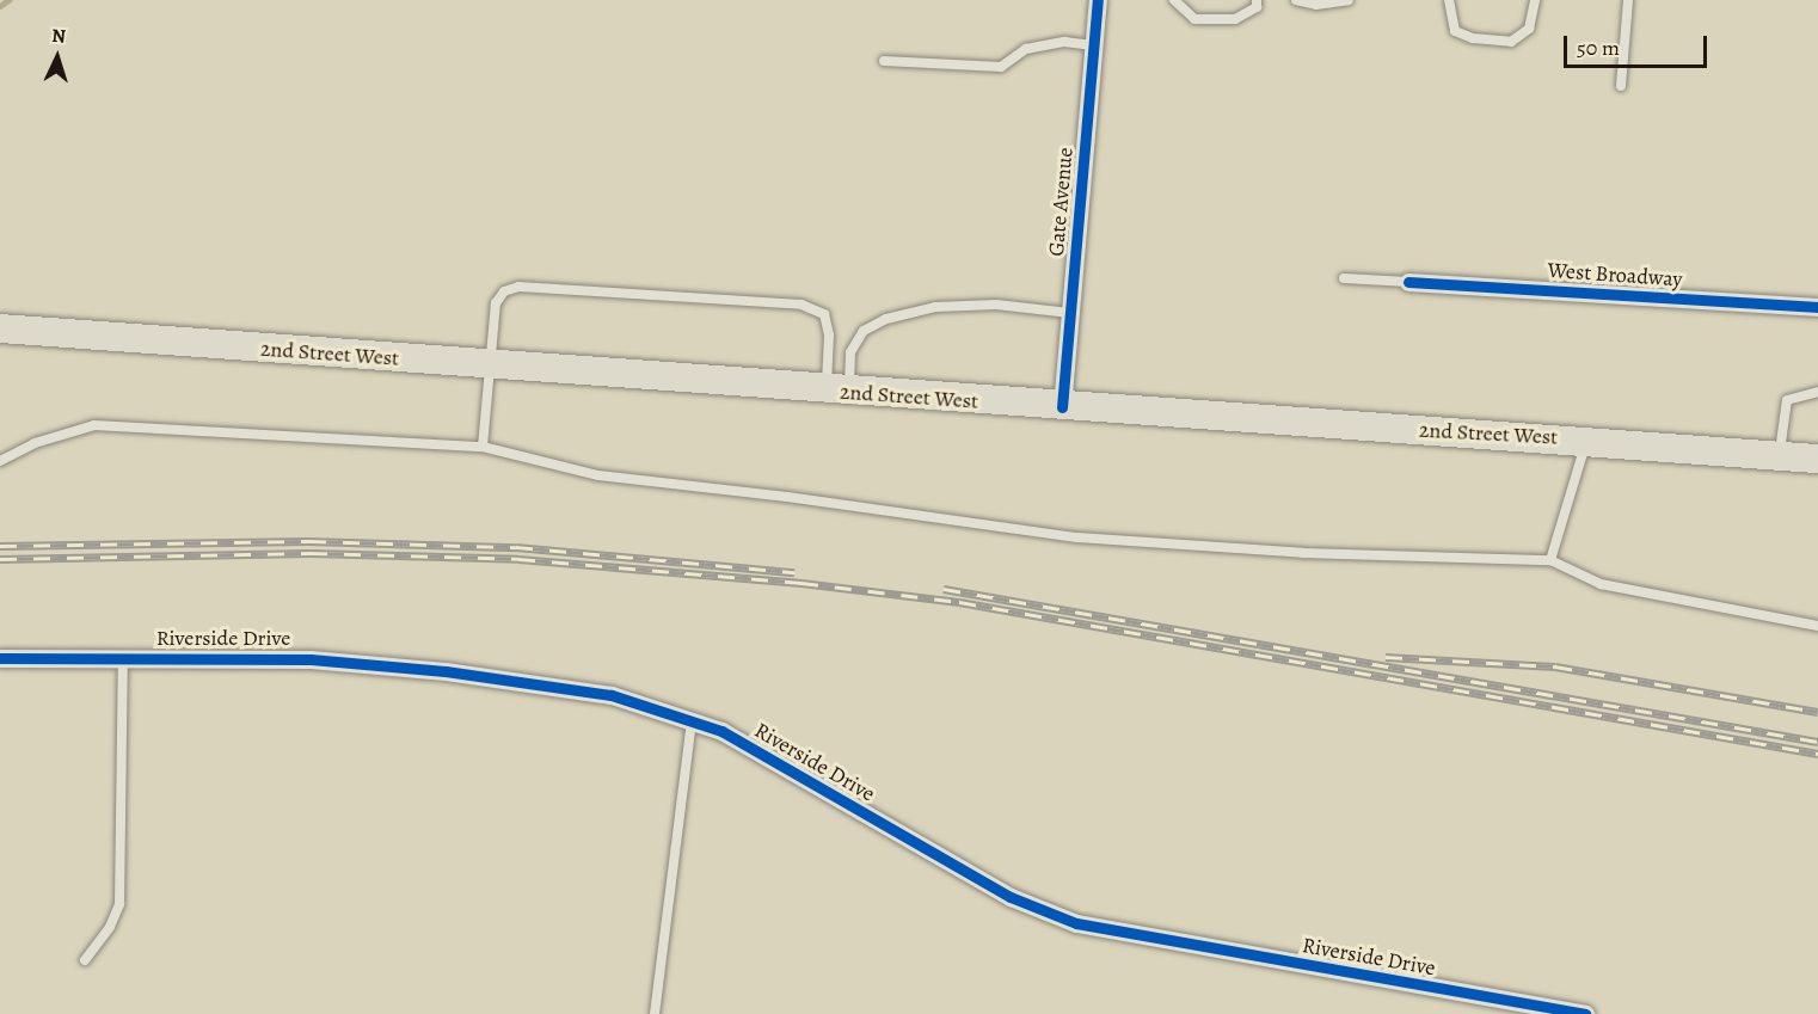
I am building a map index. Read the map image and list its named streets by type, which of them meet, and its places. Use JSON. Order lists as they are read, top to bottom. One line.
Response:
{"streets":{"main road":["2nd Street West"],"street":["Gate Avenue","West Broadway","Riverside Drive"]},"crossings":[["Gate Avenue","2nd Street West"]],"scale_bar":"50 m","north":"top"}
